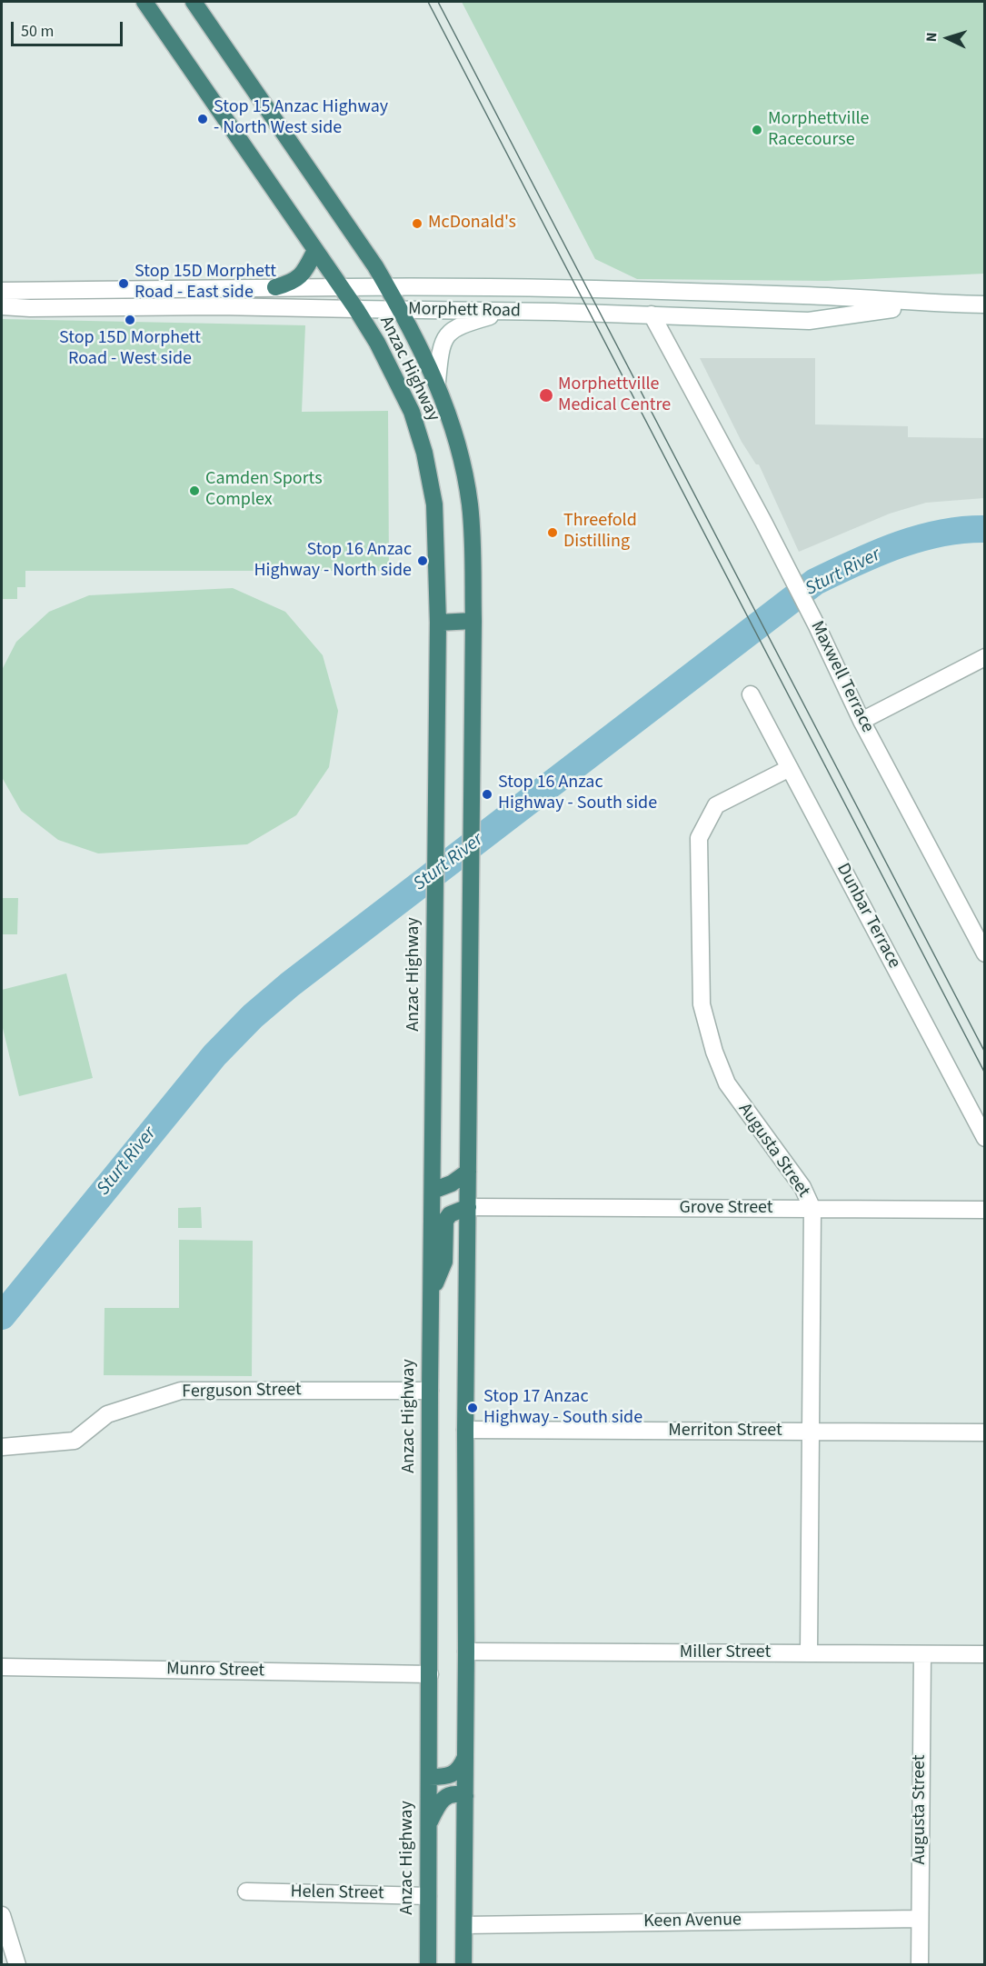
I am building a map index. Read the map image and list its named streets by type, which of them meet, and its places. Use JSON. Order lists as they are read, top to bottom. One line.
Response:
{"streets":{"highway":["Anzac Highway"],"street":["Morphett Road","Maxwell Terrace","Dunbar Terrace","Augusta Street","Grove Street","Ferguson Street","Merriton Street","Miller Street","Munro Street","Helen Street","Keen Avenue"]},"crossings":[["Morphett Road","Anzac Highway"],["Morphett Road","Maxwell Terrace"],["Anzac Highway","Grove Street"],["Anzac Highway","Ferguson Street"],["Anzac Highway","Merriton Street"],["Anzac Highway","Miller Street"],["Anzac Highway","Munro Street"],["Anzac Highway","Helen Street"],["Anzac Highway","Keen Avenue"],["Dunbar Terrace","Augusta Street"],["Augusta Street","Grove Street"],["Augusta Street","Merriton Street"],["Augusta Street","Miller Street"],["Augusta Street","Keen Avenue"]],"water":["Sturt River"],"places":["Stop 15 Anzac Highway - North West side","Morphettville Racecourse","McDonald's","Stop 15D Morphett Road - East side","Stop 15D Morphett Road - West side","Morphettville Medical Centre","Camden Sports Complex","Threefold Distilling","Stop 16 Anzac Highway - North side","Stop 16 Anzac Highway - South side","Stop 17 Anzac Highway - South side"],"scale_bar":"50 m","north":"left"}
